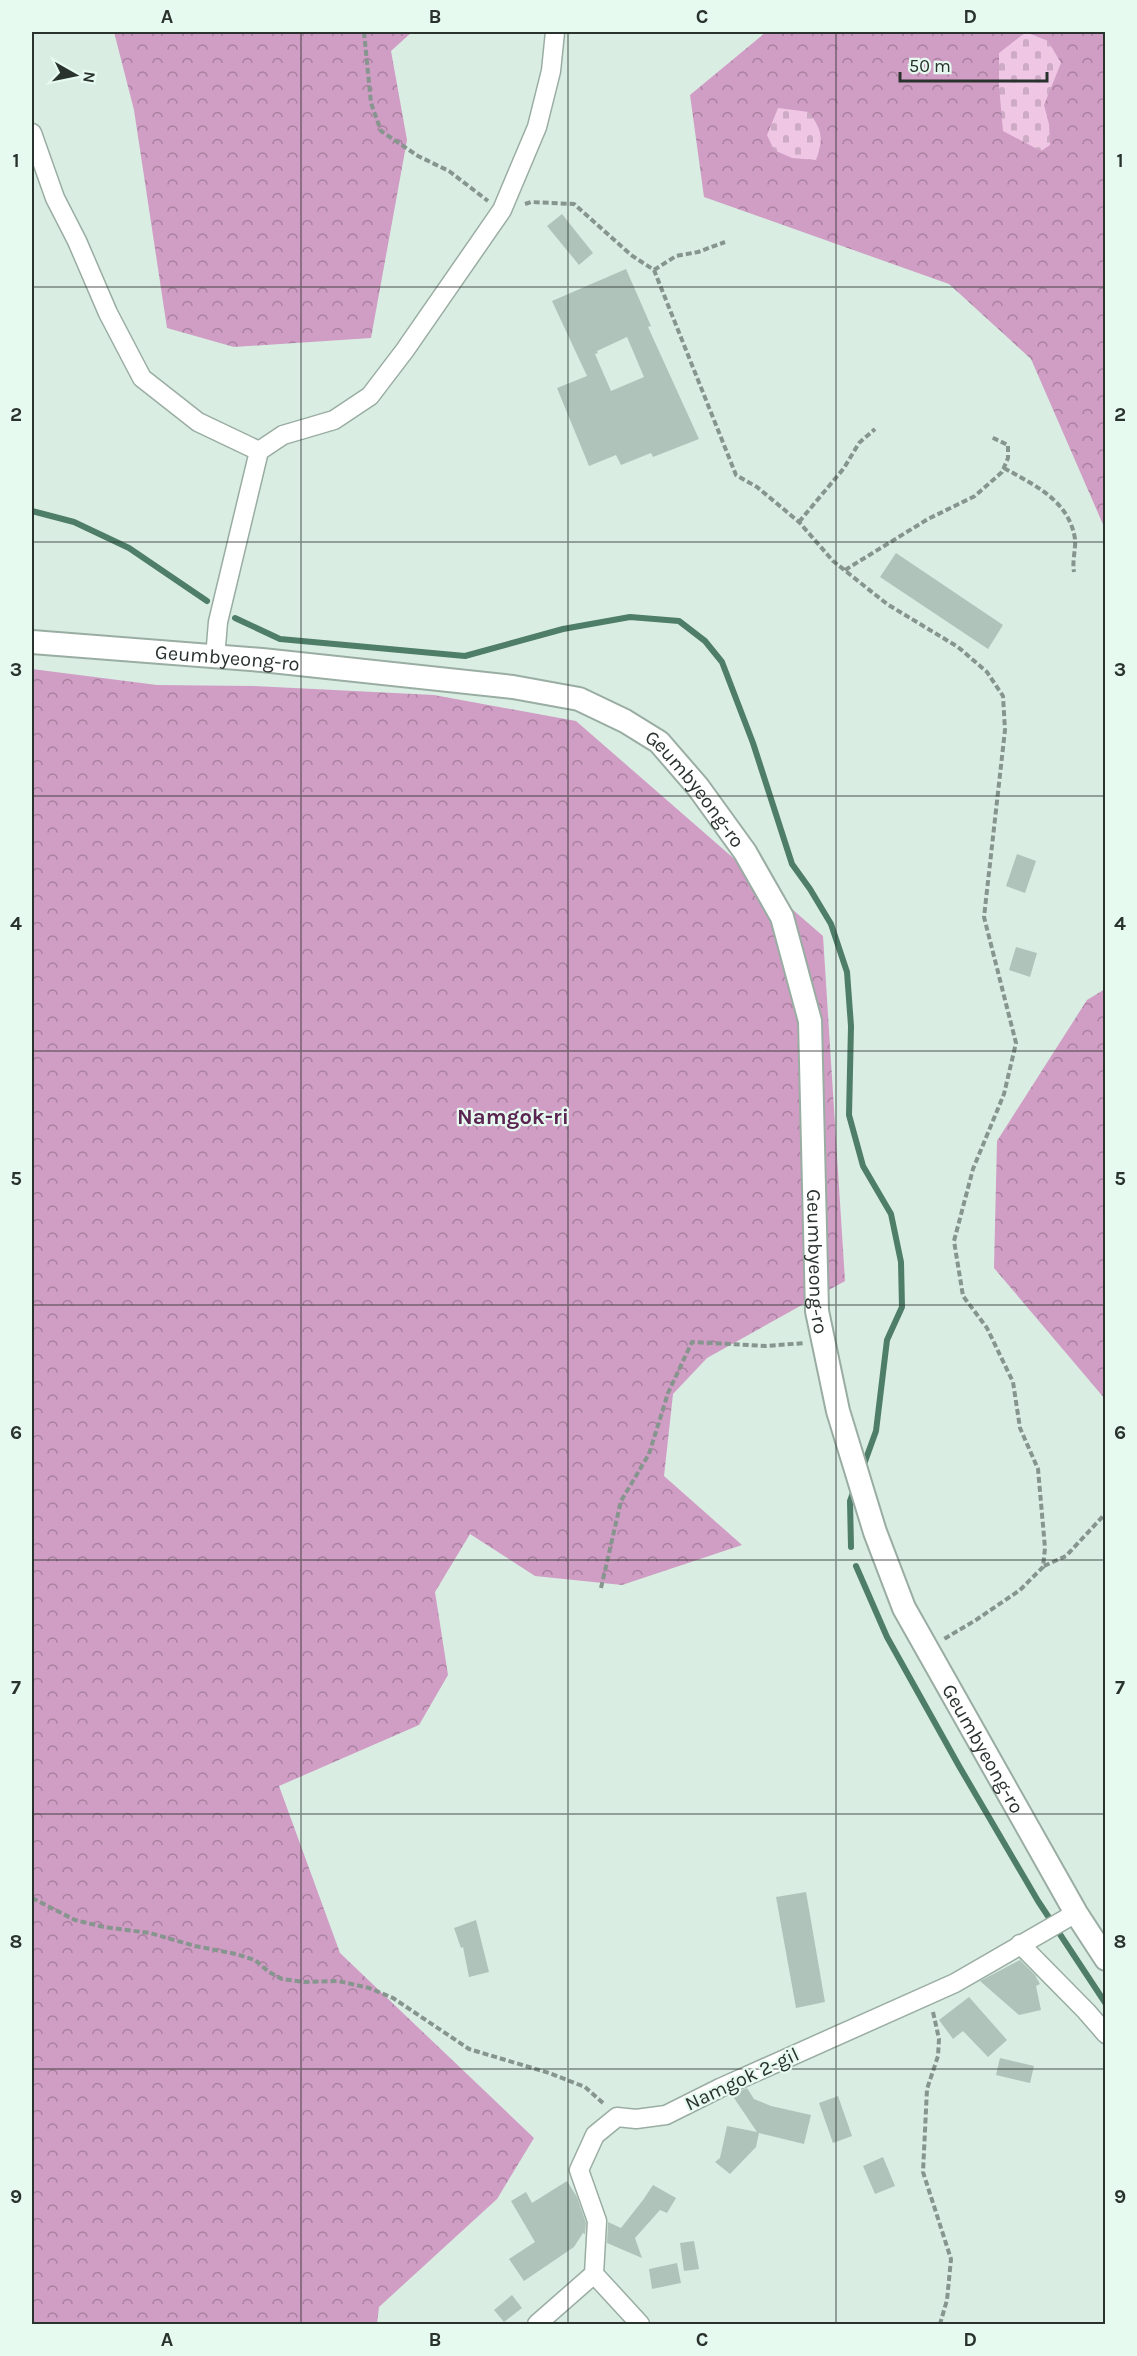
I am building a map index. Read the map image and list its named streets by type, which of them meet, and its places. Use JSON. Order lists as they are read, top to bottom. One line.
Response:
{"streets":{"street":["Geumbyeong-ro","Namgok 2-gil"]},"crossings":[["Geumbyeong-ro","Namgok 2-gil"]],"districts":["Namgok-ri"],"scale_bar":"50 m","north":"right","grid":{"columns":["A","B","C","D"],"rows":["1","2","3","4","5","6","7","8","9"]}}
